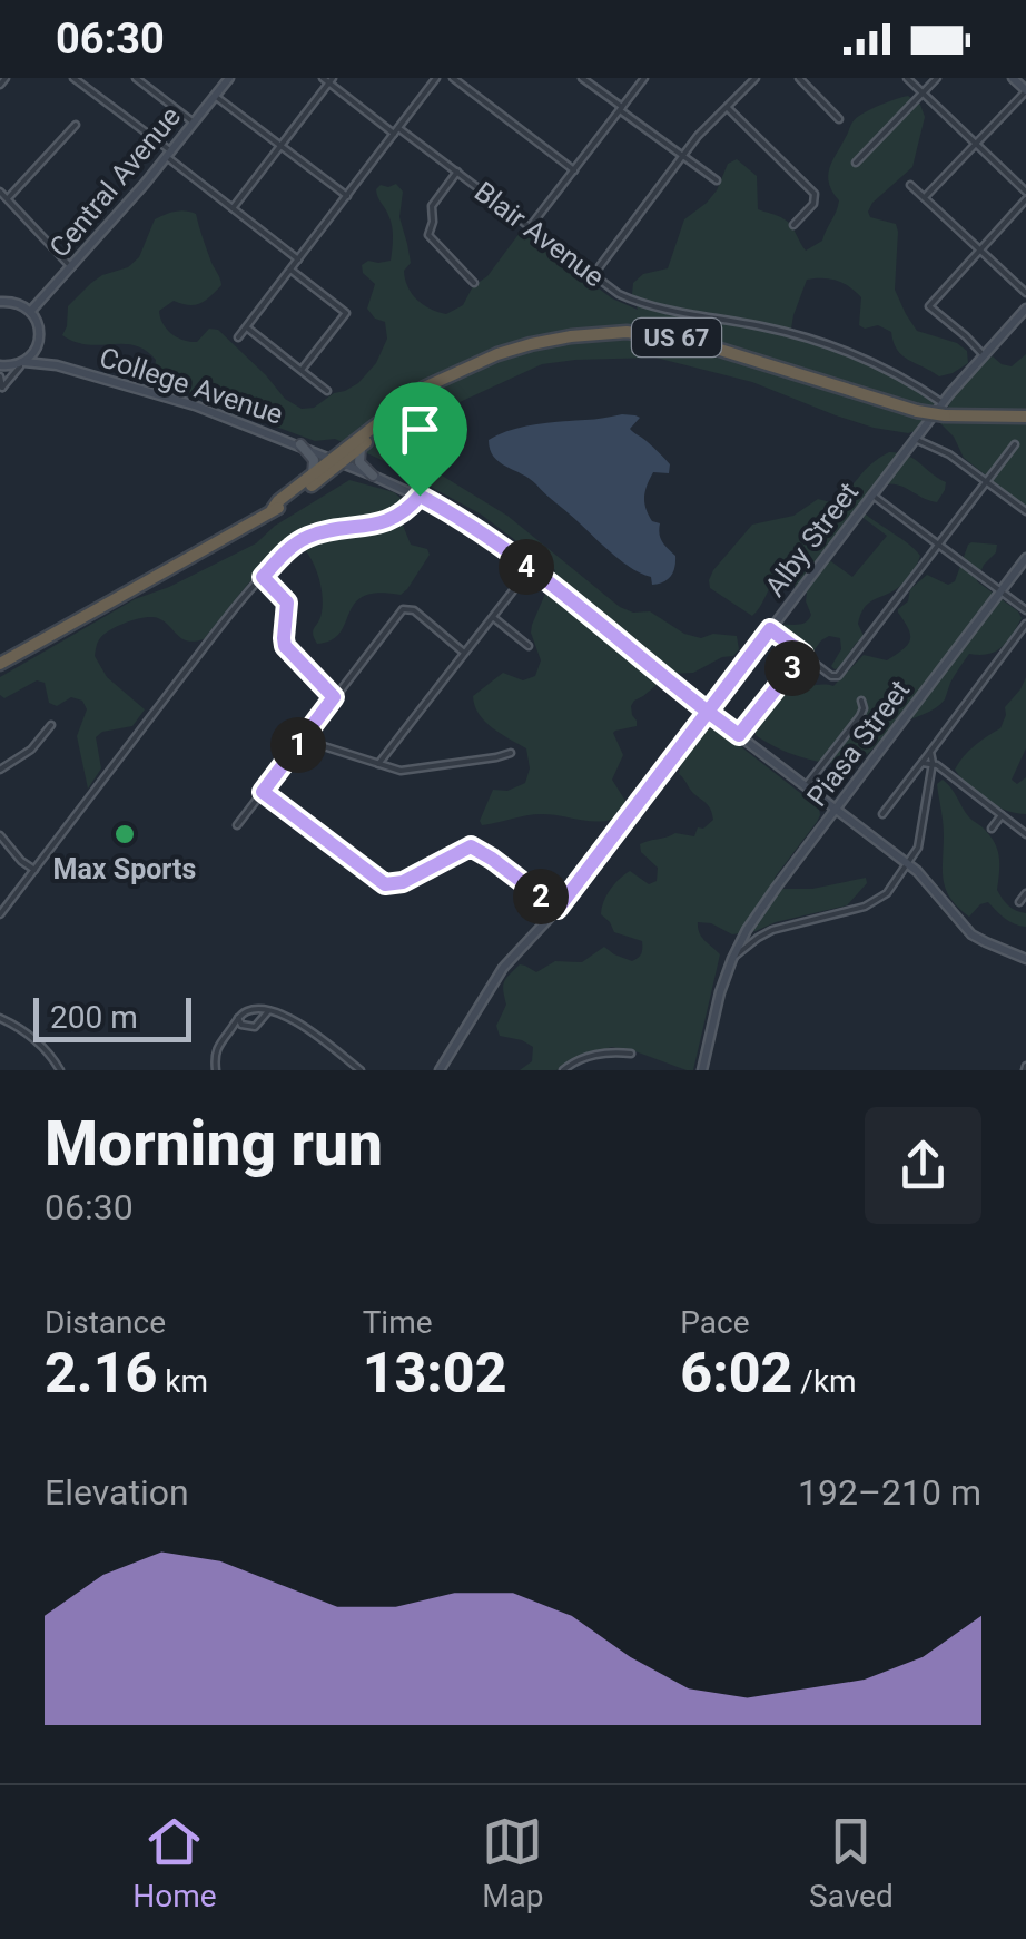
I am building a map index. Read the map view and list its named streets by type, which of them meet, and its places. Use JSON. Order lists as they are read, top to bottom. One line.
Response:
{"streets":{"highway":["US 67"],"street":["Central Avenue","Blair Avenue","College Avenue","Alby Street","Piasa Street"]},"crossings":[["Blair Avenue","US 67"],["Blair Avenue","Alby Street"],["US 67","College Avenue"],["US 67","Alby Street"],["College Avenue","Alby Street"],["College Avenue","Piasa Street"]],"places":["Max Sports"],"scale_bar":"200 m","page":{"status":"06:30","pins":["4","3","1","2"],"scale":"200 m","heading":["Morning run","06:30"],"stats":[["Distance","2.16 km"],["Time","13:02"],["Pace","6:02 /km"]],"chart":["Elevation","192–210 m"],"tabs":["Home","Map","Saved"]}}
